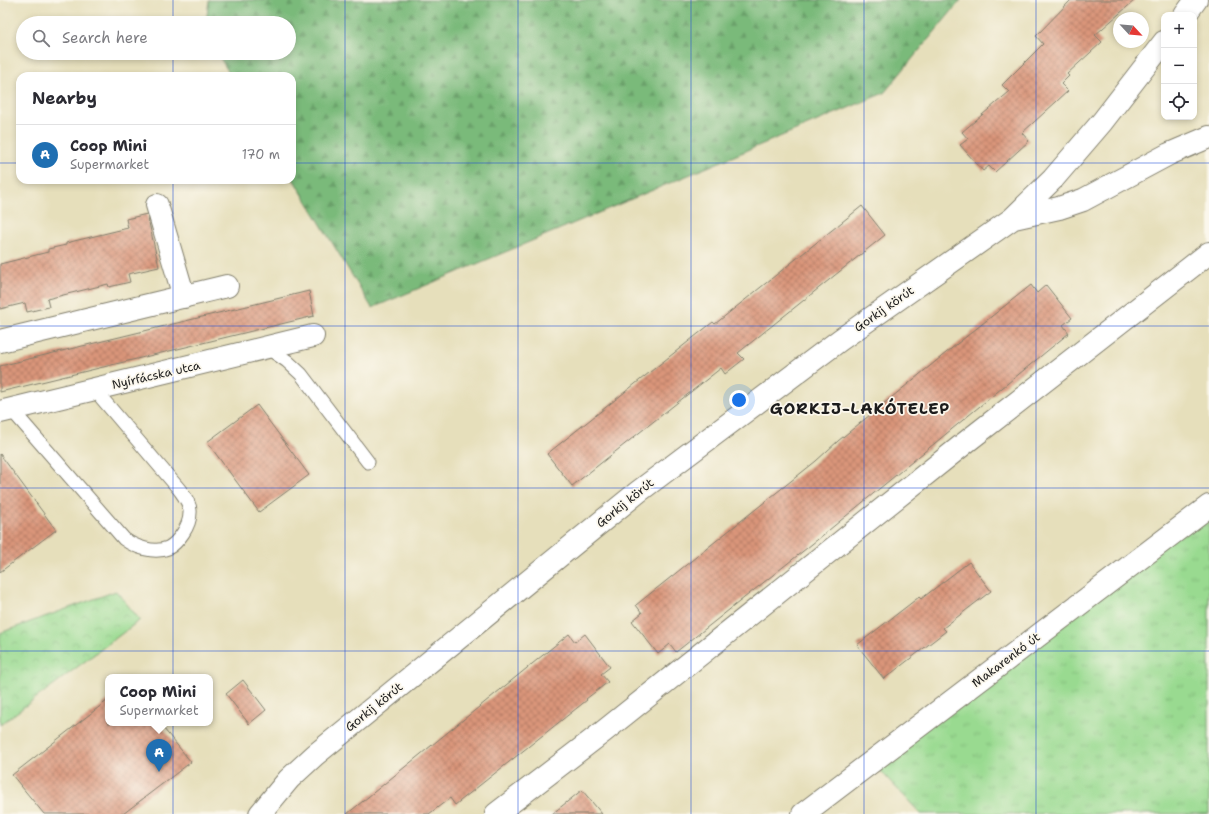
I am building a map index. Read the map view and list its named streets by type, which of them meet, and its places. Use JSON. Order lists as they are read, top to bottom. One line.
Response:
{"streets":{"street":["Gorkij körút","Nyírfácska utca","Makarenkó út"]},"districts":["GORKIJ-LAKÓTELEP"],"north":"bottom right","page":{"map_buttons":["+","−"],"search":"Search here","heading":"Nearby","list":[{"mark":"A","name":"Coop Mini","note":"Supermarket","value":"170 m"}],"popup":["Coop Mini","Supermarket"],"pins":"A"}}
